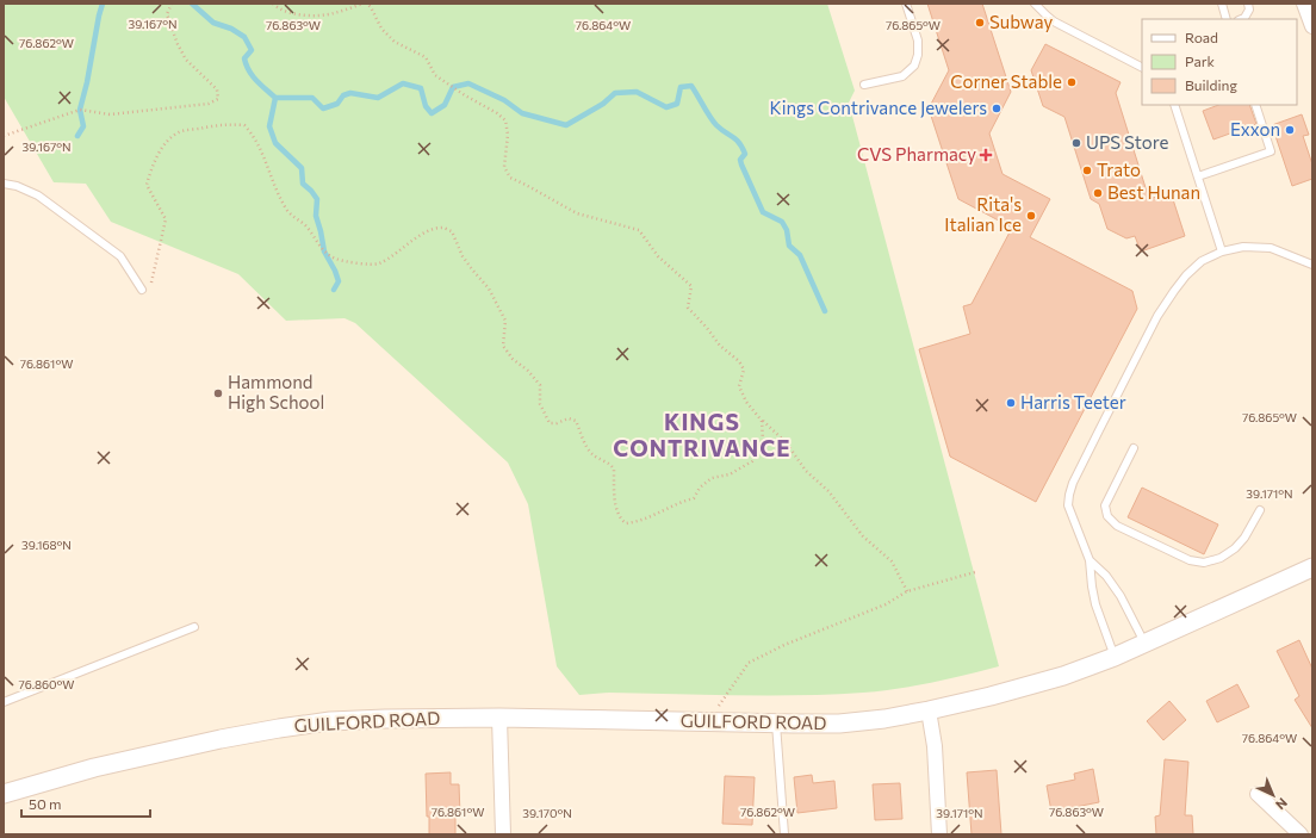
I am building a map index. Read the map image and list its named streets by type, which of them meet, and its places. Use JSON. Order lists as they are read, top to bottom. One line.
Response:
{"streets":{"street":["GUILFORD ROAD"]},"districts":["KINGS CONTRIVANCE"],"places":{"other":["Subway","Corner Stable","Kings Contrivance Jewelers","Exxon","UPS Store","Trato","Best Hunan","Rita's Italian Ice","Hammond High School","Harris Teeter"],"health":["CVS Pharmacy"]},"legend":["Road","Park","Building"],"scale_bar":"50 m","north":"bottom right","coordinates":["39.167°N","76.863°W","76.864°W","76.865°W","76.862°W","76.861°W","39.171°N","39.168°N","76.860°W","39.170°N"]}
